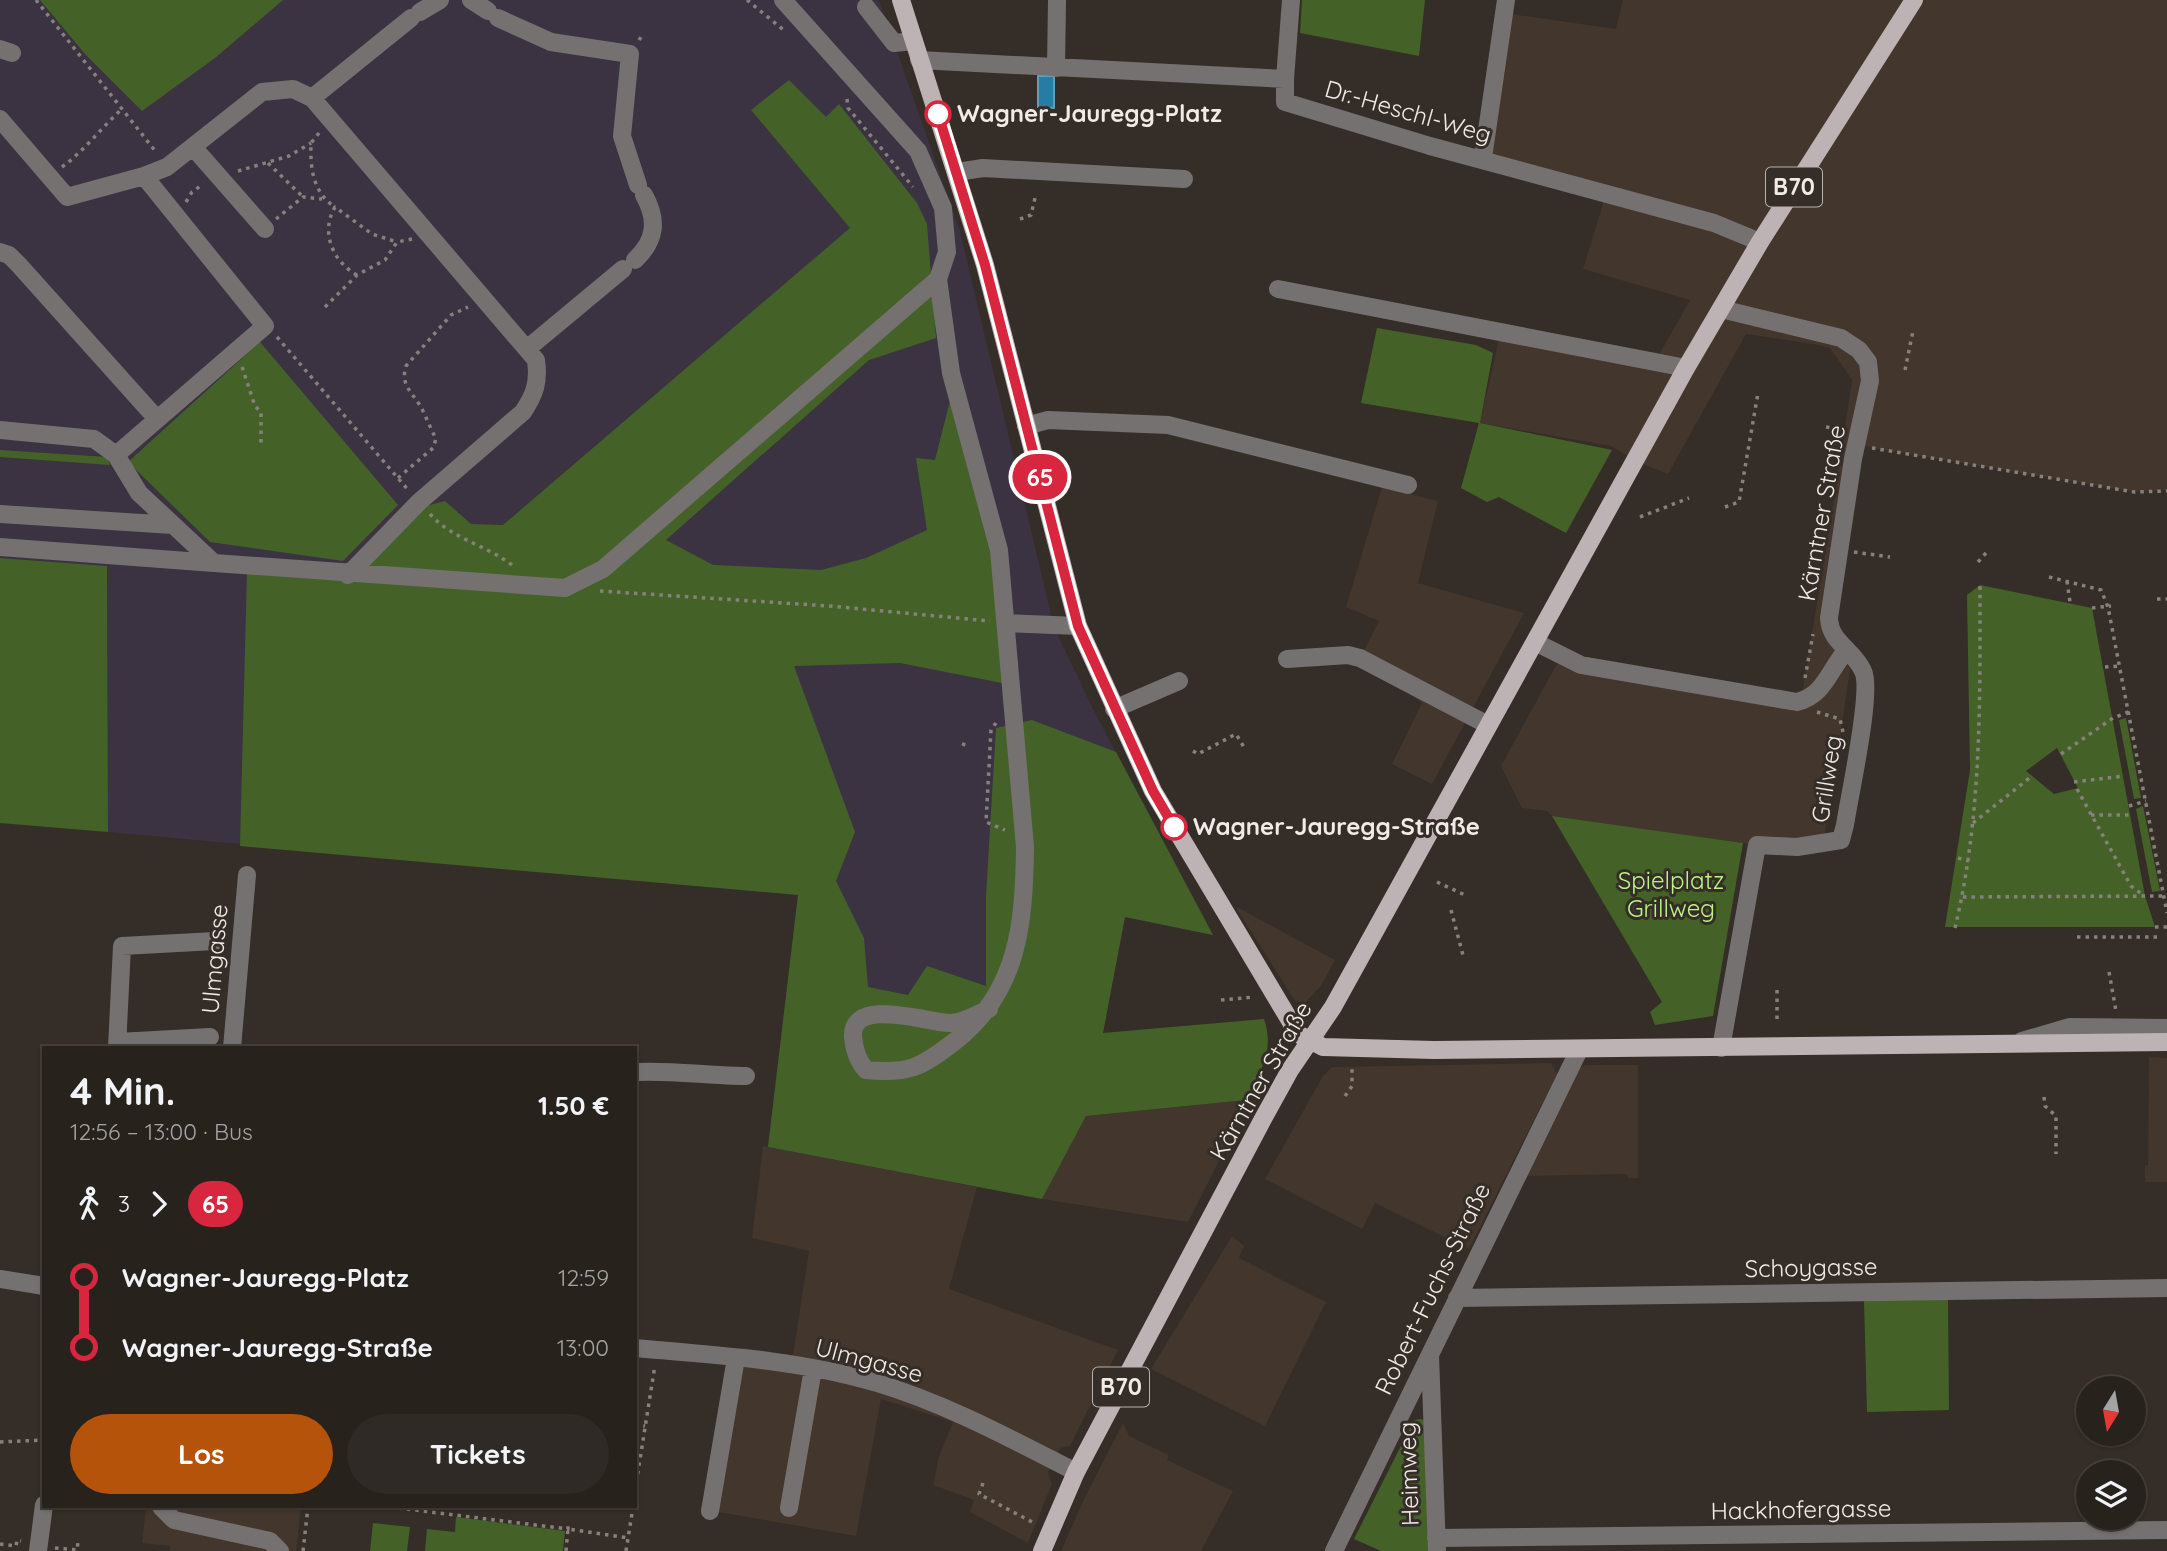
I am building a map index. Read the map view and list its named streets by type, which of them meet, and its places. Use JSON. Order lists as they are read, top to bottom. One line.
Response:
{"streets":{"main road":["B70","Kärntner Straße"],"street":["Dr.-Heschl-Weg","Grillweg","Ulmgasse","Schoygasse","Robert-Fuchs-Straße","Heimweg","Hackhofergasse"]},"crossings":[["Dr.-Heschl-Weg","Kärntner Straße"],["Kärntner Straße","Grillweg"],["Kärntner Straße","Ulmgasse"],["Schoygasse","Robert-Fuchs-Straße"],["Robert-Fuchs-Straße","Heimweg"],["Heimweg","Hackhofergasse"]],"parks":["Spielplatz Grillweg"],"places":["Wagner-Jauregg-Platz","Wagner-Jauregg-Straße"],"lines":["bus line 65"],"north":"bottom","page":{"on_map":"65","heading":["4 Min.","12:56 – 13:00 · Bus","1.50 €"],"legs":["3","65"],"list":[{"name":"Wagner-Jauregg-Platz","value":"12:59"},{"name":"Wagner-Jauregg-Straße","value":"13:00"}],"buttons":["Los","Tickets"]}}
